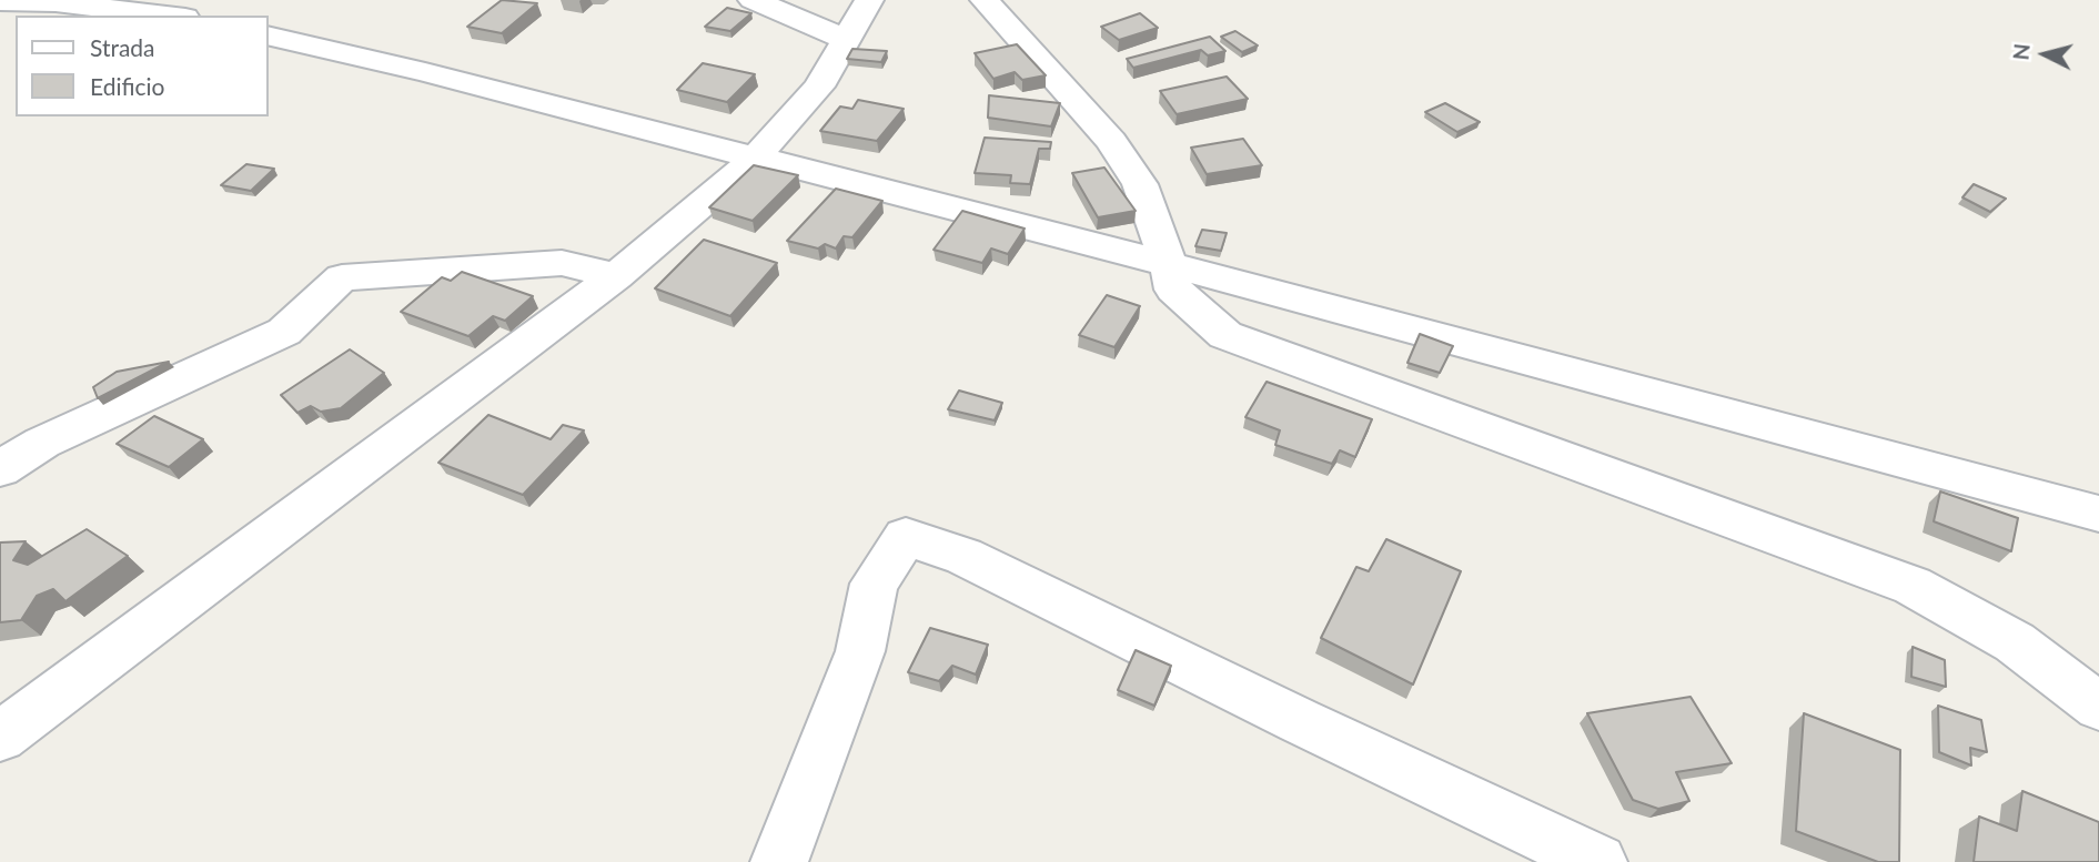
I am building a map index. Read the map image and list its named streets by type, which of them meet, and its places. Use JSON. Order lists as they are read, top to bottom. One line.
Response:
{"legend":["Strada","Edificio"],"north":"left"}
